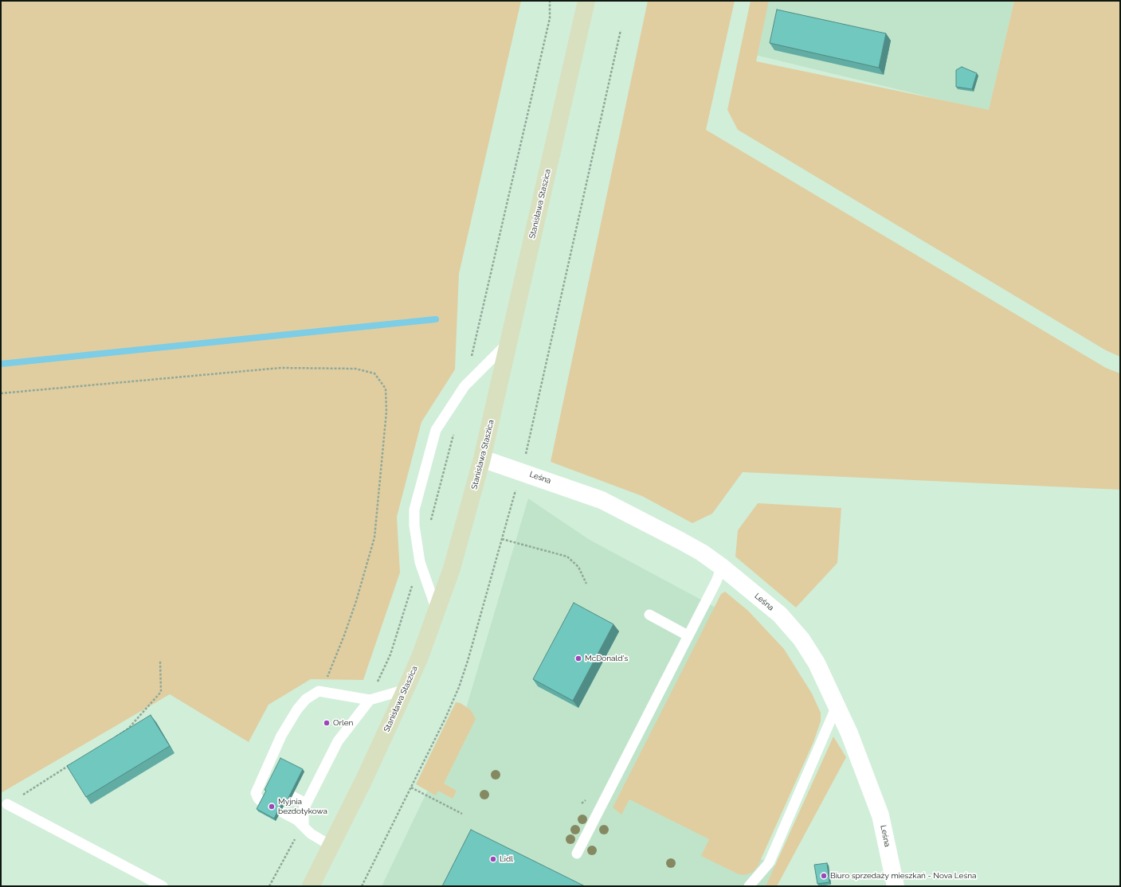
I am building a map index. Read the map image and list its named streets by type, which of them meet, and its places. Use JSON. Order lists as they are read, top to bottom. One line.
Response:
{"streets":{"main road":["Stanisława Staszica"],"street":["Leśna"]},"crossings":[["Stanisława Staszica","Leśna"]],"places":["McDonald's","Orlen","Myjnia bezdotykowa","Lidl","Biuro sprzedaży mieszkań - Nova Leśna"]}
